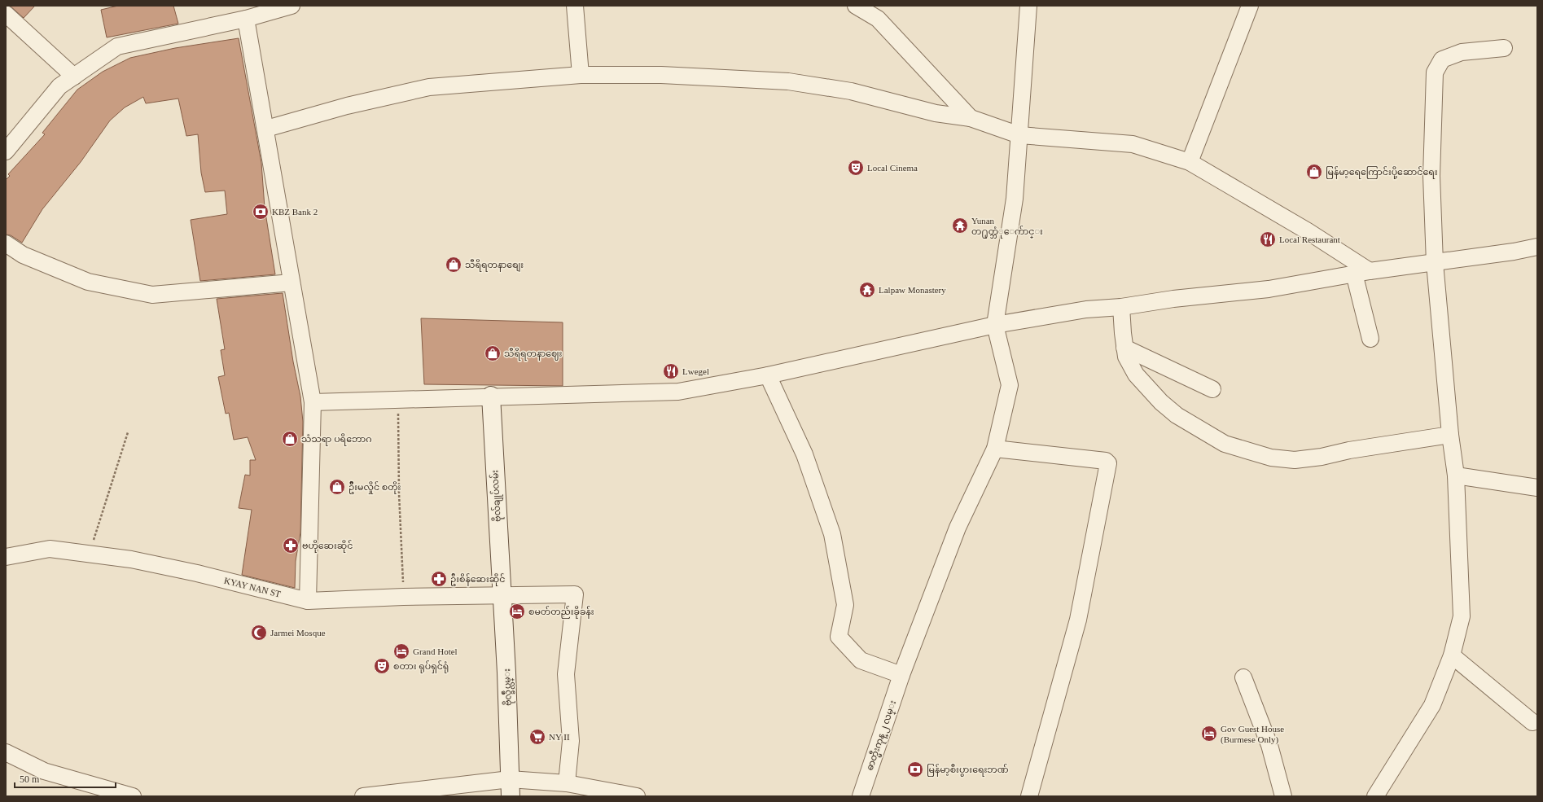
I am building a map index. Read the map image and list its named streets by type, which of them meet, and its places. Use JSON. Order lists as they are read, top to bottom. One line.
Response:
{"streets":{"street":["ဗိုလ်ချုပ်လမ်း","KYAY NAN ST","ဗိုလ္ခ်ဳပ္လမ္း","ဓာတ္မီးကုန္ ၂ လမ္း"]},"crossings":[["ဗိုလ်ချုပ်လမ်း","KYAY NAN ST"],["ဗိုလ်ချုပ်လမ်း","ဗိုလ္ခ်ဳပ္လမ္း"],["KYAY NAN ST","ဗိုလ္ခ်ဳပ္လမ္း"]],"places":{"theatre":["Local Cinema","စတား ရုပ်ရှင်ရုံ"],"shop":["မြန်မာ့ရေကြောင်းပို့ဆောင်ရေး","သီရိရတနာစျေး","သီရိရတနာဈေး","သံသရာ ပရိဘောဂ","ဦီးမလှိုင် စတိုး"],"bank":["KBZ Bank 2","မြန်မာ့စီးပွားရေးဘဏ်"],"temple":["Yunan တ႐ုတ္ဘံုေက်ာင္း","Lalpaw Monastery"],"restaurant":["Local Restaurant","Lwegel"],"pharmacy":["ဗဟိုဆေးဆိုင်","ဦးစိန်ဆေးဆိုင်"],"hotel":["စမတ်တည်းခိုခန်း","Grand Hotel","Gov Guest House (Burmese Only)"],"mosque":["Jarmei Mosque"],"supermarket":["NY II"]},"scale_bar":"50 m"}
